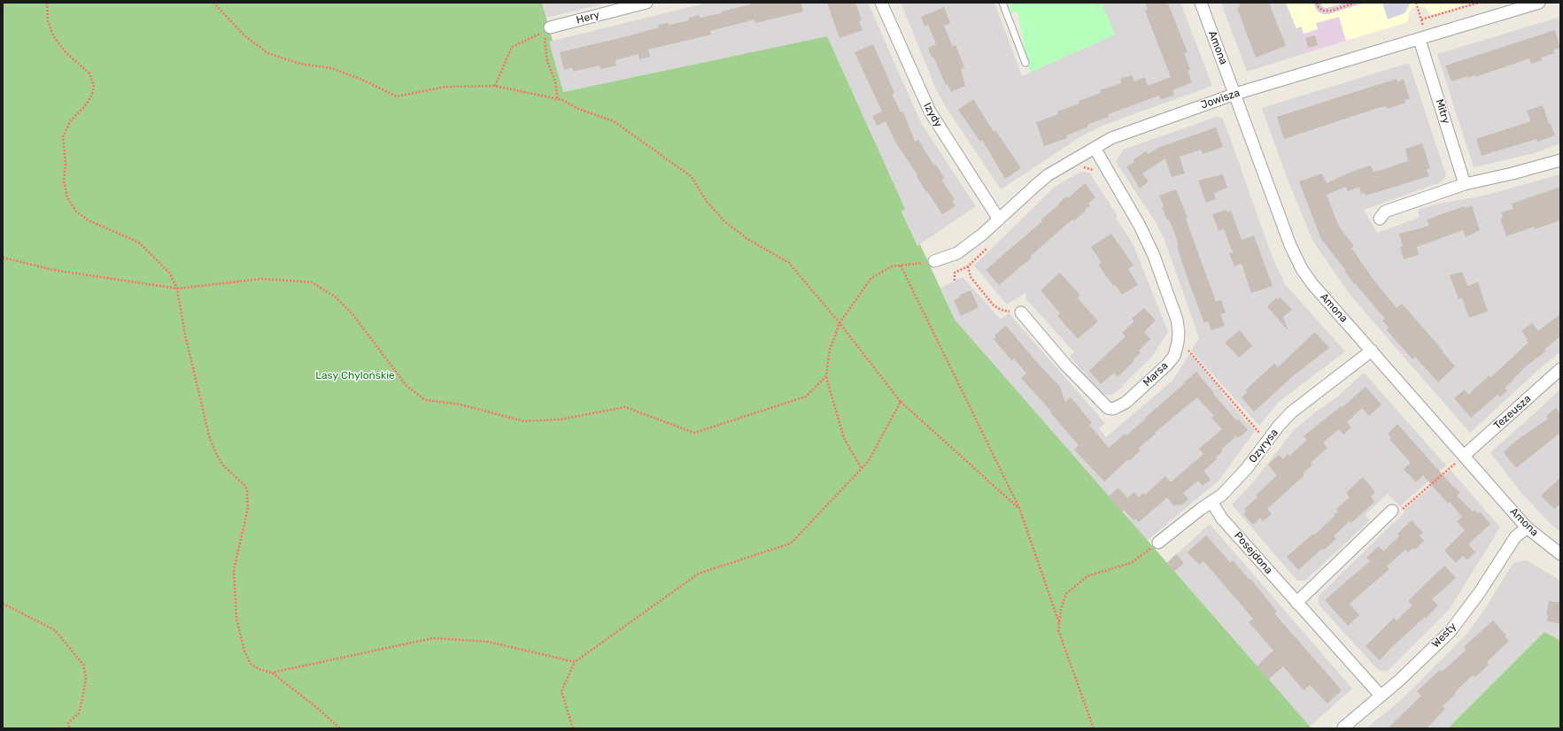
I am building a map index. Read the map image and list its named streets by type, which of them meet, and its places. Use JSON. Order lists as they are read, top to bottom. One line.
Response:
{"streets":{"street":["Hery","Amona","Jowisza","Mitry","Izydy","Marsa","Tezeusza","Ozyrysa","Posejdona","Westy"]},"crossings":[["Amona","Jowisza"],["Amona","Tezeusza"],["Amona","Ozyrysa"],["Amona","Westy"],["Jowisza","Mitry"],["Jowisza","Izydy"],["Jowisza","Marsa"],["Ozyrysa","Posejdona"],["Posejdona","Westy"]],"parks":["Lasy Chylońskie"]}
